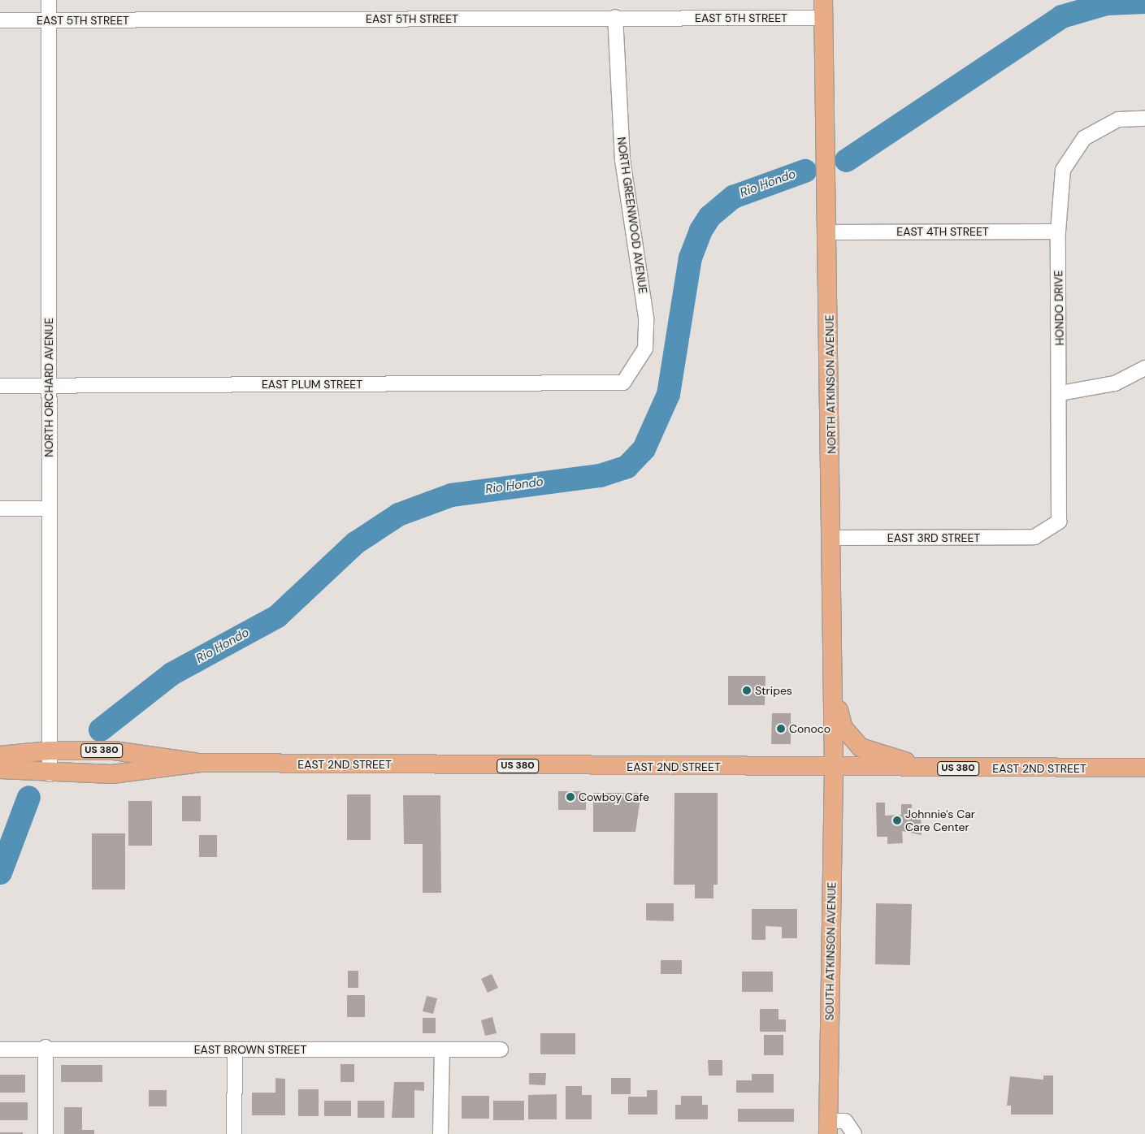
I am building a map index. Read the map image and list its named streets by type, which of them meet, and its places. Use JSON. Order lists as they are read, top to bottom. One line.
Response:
{"streets":{"main road":["NORTH ATKINSON AVENUE","US 380","EAST 2ND STREET","SOUTH ATKINSON AVENUE"],"street":["EAST 5TH STREET","NORTH GREENWOOD AVENUE","EAST 4TH STREET","HONDO DRIVE","EAST PLUM STREET","NORTH ORCHARD AVENUE","EAST 3RD STREET","EAST BROWN STREET"]},"crossings":[["EAST 5TH STREET","NORTH GREENWOOD AVENUE"],["EAST 5TH STREET","NORTH ATKINSON AVENUE"],["EAST 5TH STREET","NORTH ORCHARD AVENUE"],["NORTH GREENWOOD AVENUE","EAST PLUM STREET"],["EAST 4TH STREET","HONDO DRIVE"],["EAST 4TH STREET","NORTH ATKINSON AVENUE"],["HONDO DRIVE","EAST 3RD STREET"],["EAST PLUM STREET","NORTH ORCHARD AVENUE"],["NORTH ATKINSON AVENUE","EAST 3RD STREET"],["NORTH ATKINSON AVENUE","EAST 2ND STREET"],["NORTH ATKINSON AVENUE","SOUTH ATKINSON AVENUE"],["NORTH ORCHARD AVENUE","EAST 2ND STREET"],["EAST 2ND STREET","SOUTH ATKINSON AVENUE"]],"water":["Rio Hondo"],"places":["Stripes","Conoco","Cowboy Cafe","Johnnie's Car Care Center"]}
